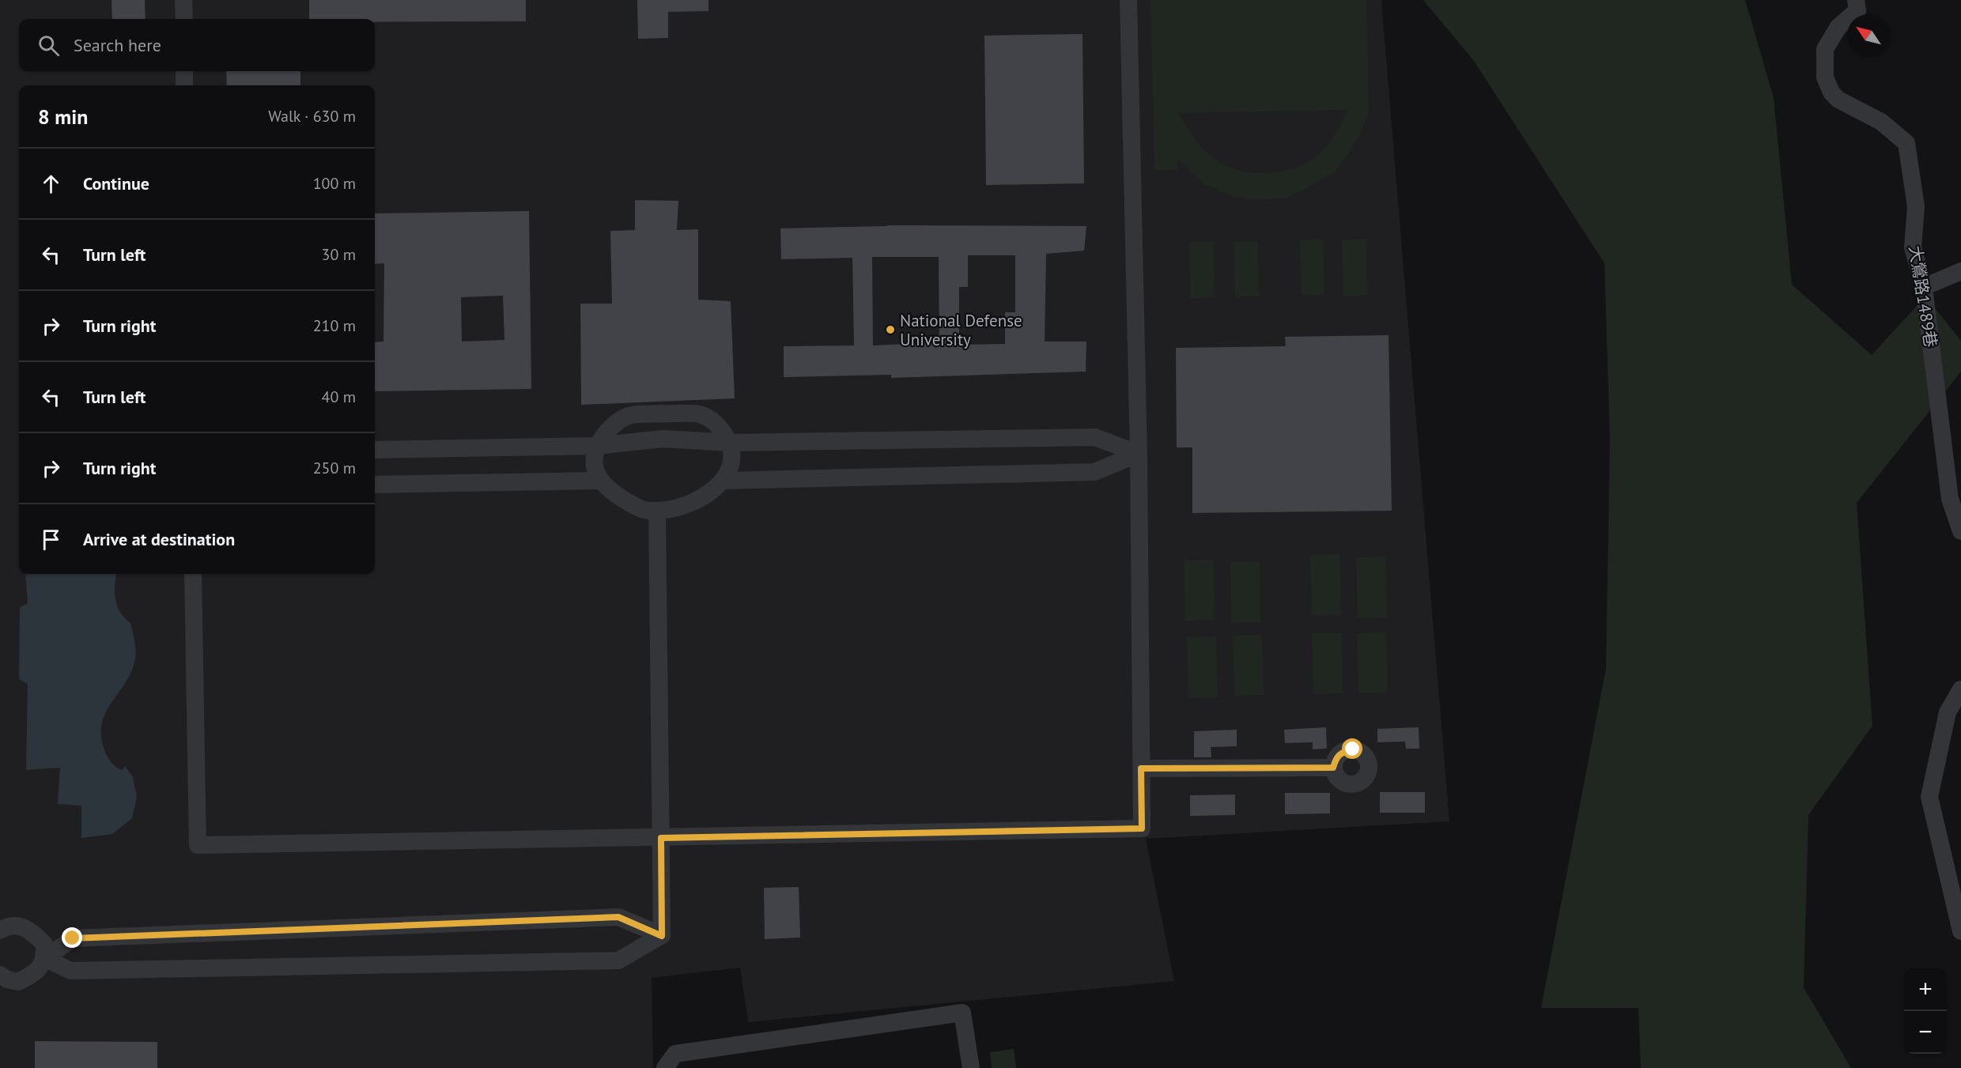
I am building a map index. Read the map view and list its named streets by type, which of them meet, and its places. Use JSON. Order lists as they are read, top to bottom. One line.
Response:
{"streets":{"street":["大鶯路1489巷"]},"places":["National Defense University"],"north":"top left","page":{"search":"Search here","heading":["8 min","Walk · 630 m"],"list":[["Continue","100 m"],["Turn left","30 m"],["Turn right","210 m"],["Turn left","40 m"],["Turn right","250 m"],"Arrive at destination"],"map_buttons":["+","−"]}}
